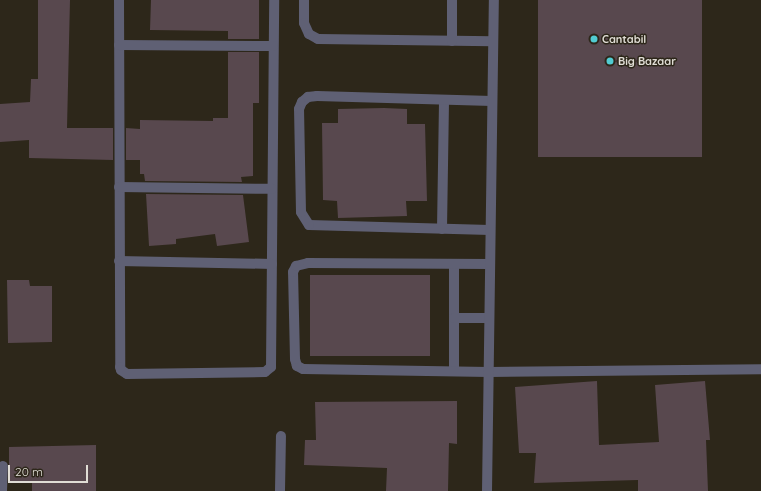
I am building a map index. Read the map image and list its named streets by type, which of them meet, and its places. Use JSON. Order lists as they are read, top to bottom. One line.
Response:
{"places":["Cantabil","Big Bazaar"],"scale_bar":"20 m"}
